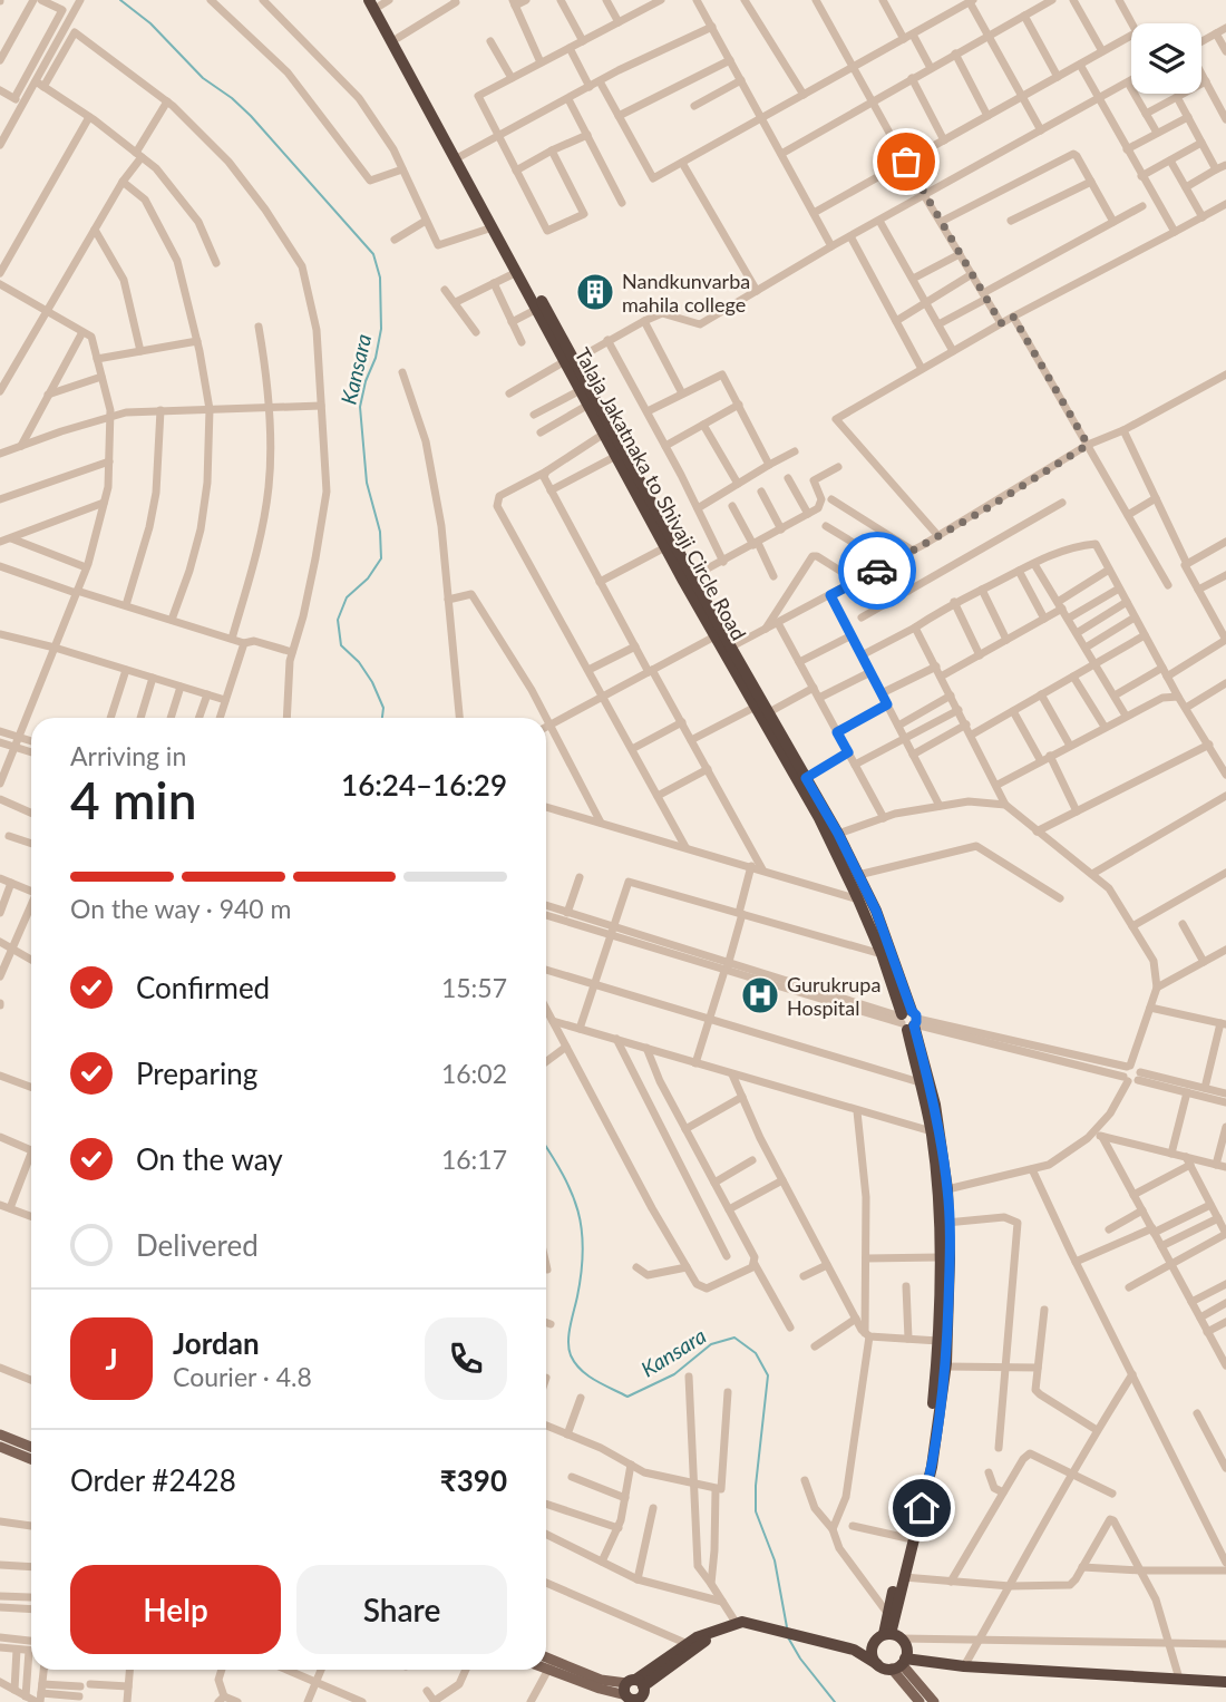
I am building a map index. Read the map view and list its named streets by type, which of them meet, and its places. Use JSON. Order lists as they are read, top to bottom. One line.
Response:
{"streets":{"highway":["Talaja Jakatnaka to Shivaji Circle Road"]},"water":["Kansara"],"places":{"building":["Nandkunvarba mahila college"],"hospital":["Gurukrupa Hospital"]},"page":{"heading":["4 min","Arriving in","16:24–16:29"],"panel":["Jordan","Courier · 4.8","Order #2428","₹390"],"bar":"On the way · 940 m","list":[["Confirmed","15:57"],["Preparing","16:02"],["On the way","16:17"],"Delivered"],"round":"J","buttons":["Help","Share"]}}
